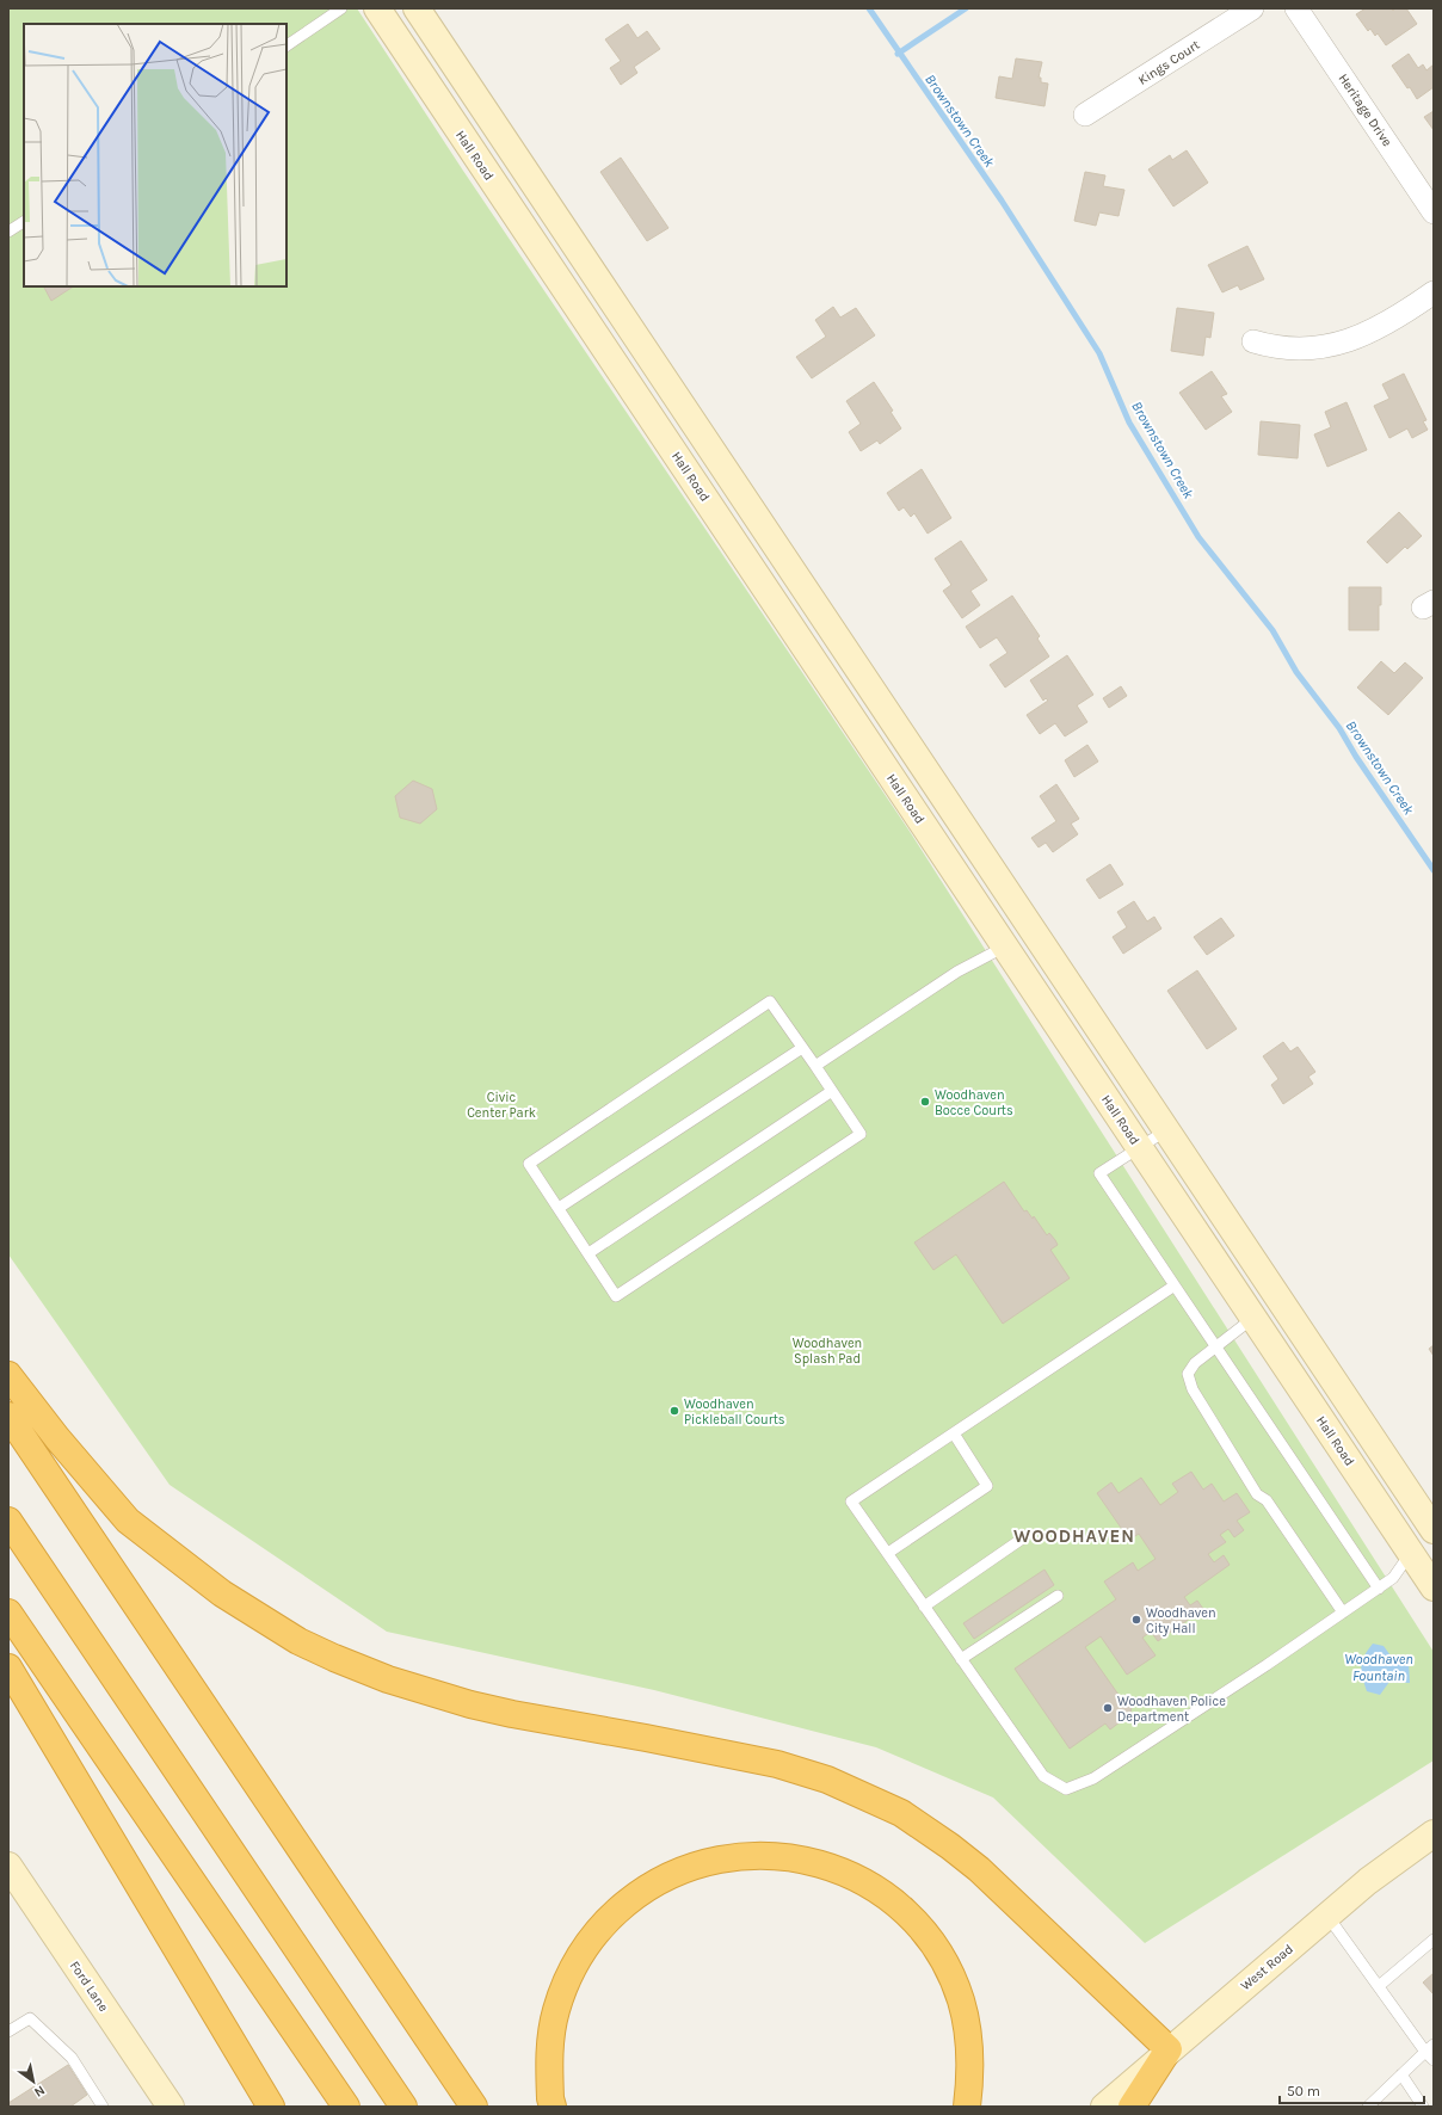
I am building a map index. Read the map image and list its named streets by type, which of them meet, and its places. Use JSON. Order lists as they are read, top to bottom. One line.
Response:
{"streets":{"street":["Kings Court","Heritage Drive","Hall Road","West Road","Ford Lane"]},"districts":["WOODHAVEN"],"water":["Brownstown Creek","Woodhaven Fountain"],"parks":["Civic Center Park","Woodhaven Splash Pad"],"places":["Woodhaven Bocce Courts","Woodhaven Pickleball Courts","Woodhaven City Hall","Woodhaven Police Department"],"scale_bar":"50 m","north":"bottom right"}
